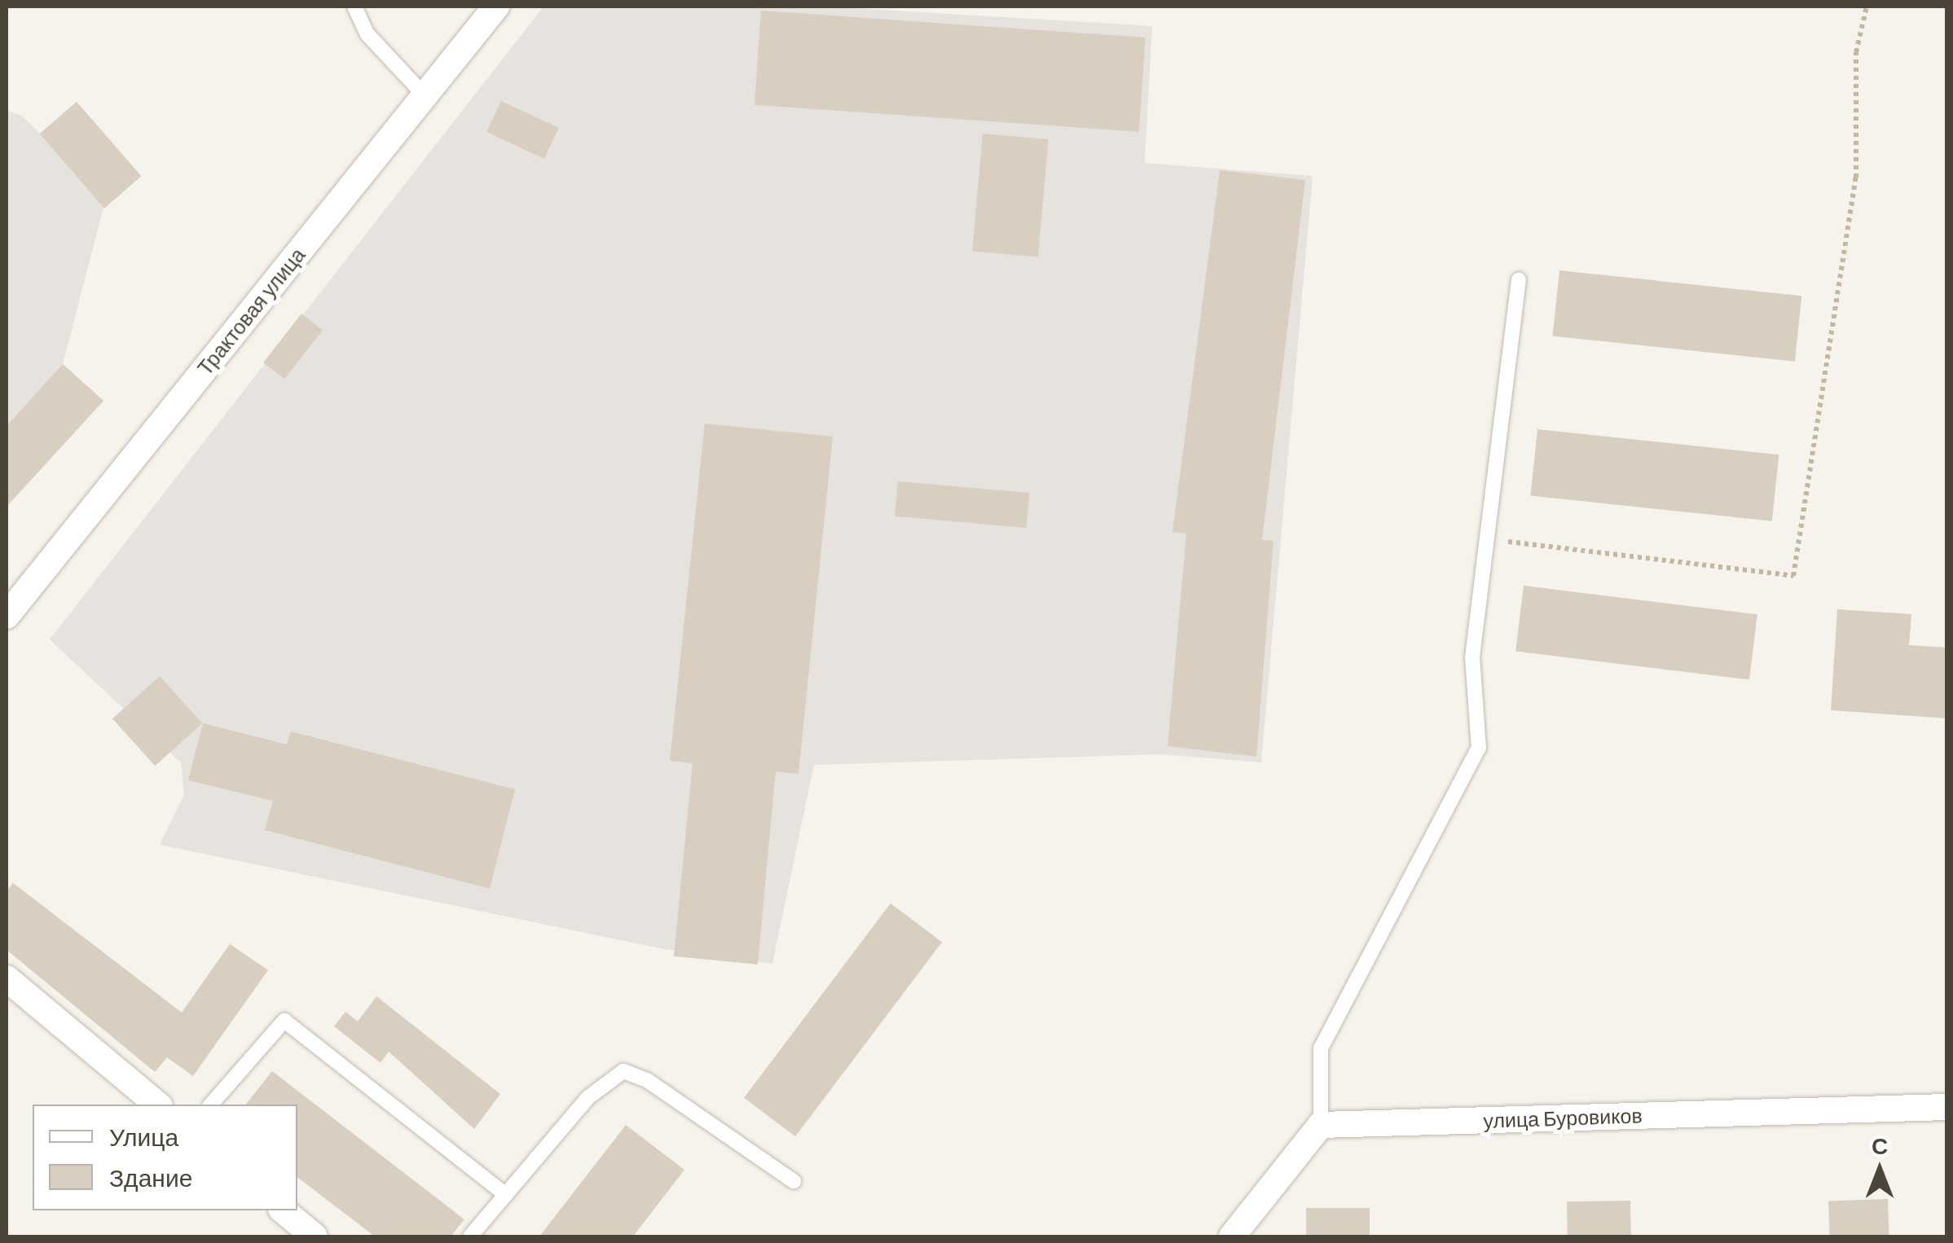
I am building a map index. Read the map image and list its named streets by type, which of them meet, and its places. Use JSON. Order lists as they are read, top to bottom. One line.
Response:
{"streets":{"street":["Трактовая улица","улица Буровиков"]},"legend":["Улица","Здание"],"north":"top"}
